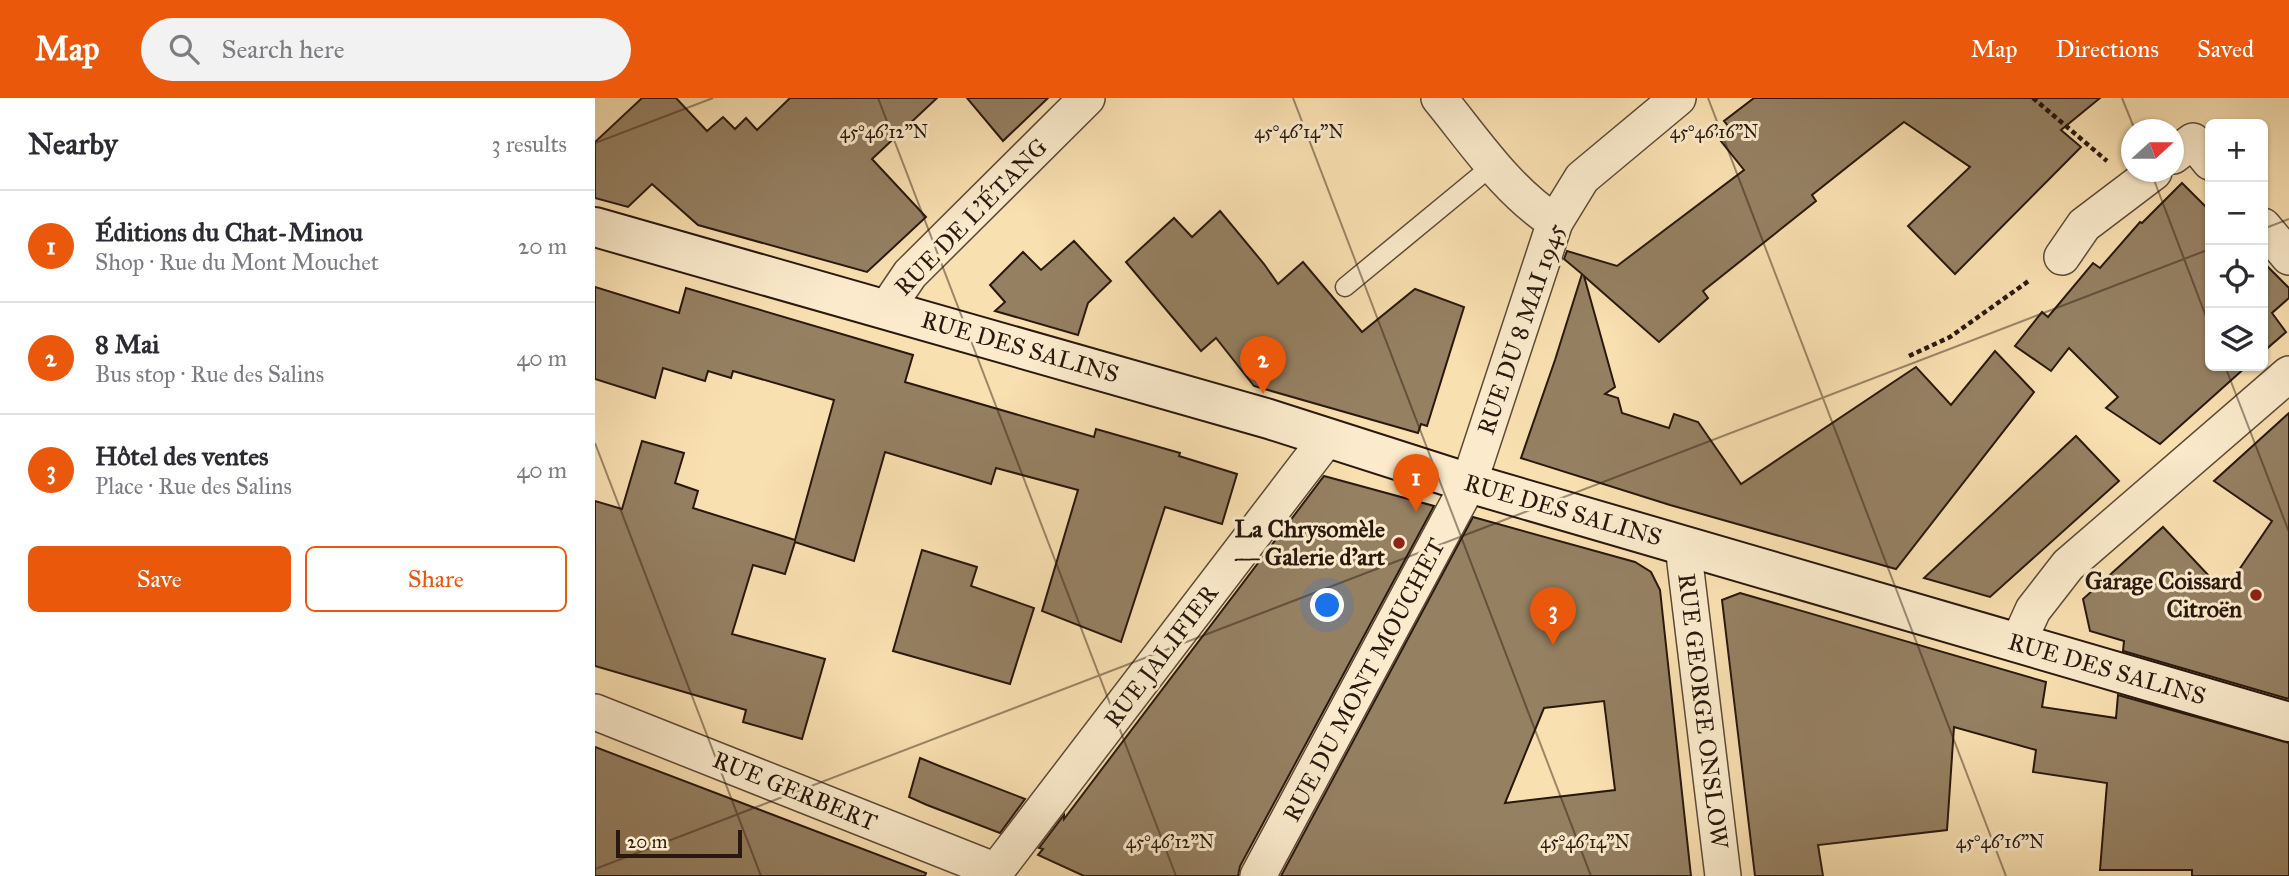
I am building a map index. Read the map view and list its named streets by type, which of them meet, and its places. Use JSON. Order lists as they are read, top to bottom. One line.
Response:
{"streets":{"main road":["RUE DES SALINS"],"street":["RUE DE L'ÉTANG","RUE DU 8 MAI 1945","RUE JALIFIER","RUE DU MONT MOUCHET","RUE GEORGE ONSLOW","RUE GERBERT"]},"crossings":[["RUE DE L'ÉTANG","RUE DES SALINS"],["RUE DU 8 MAI 1945","RUE DES SALINS"],["RUE DU 8 MAI 1945","RUE DU MONT MOUCHET"],["RUE DES SALINS","RUE JALIFIER"],["RUE DES SALINS","RUE DU MONT MOUCHET"],["RUE DES SALINS","RUE GEORGE ONSLOW"],["RUE JALIFIER","RUE GERBERT"]],"places":["La Chrysomèle — Galerie d'art","Garage Coissard Citroën"],"scale_bar":"20 m","north":"right","page":{"header":"Map","search":"Search here","nav":["Map","Directions","Saved"],"heading":["Nearby","3 results"],"map_buttons":["+","−"],"list":[{"mark":"1","name":"Éditions du Chat-Minou","note":"Shop · Rue du Mont Mouchet","value":"20 m"},{"mark":"2","name":"8 Mai","note":"Bus stop · Rue des Salins","value":"40 m"},{"mark":"3","name":"Hôtel des ventes","note":"Place · Rue des Salins","value":"40 m"}],"pins":["2","1","3"],"buttons":["Save","Share"],"scale":"20 m"},"coordinates":["45°46'12\"N","45°46'14\"N","45°46'16\"N"]}
